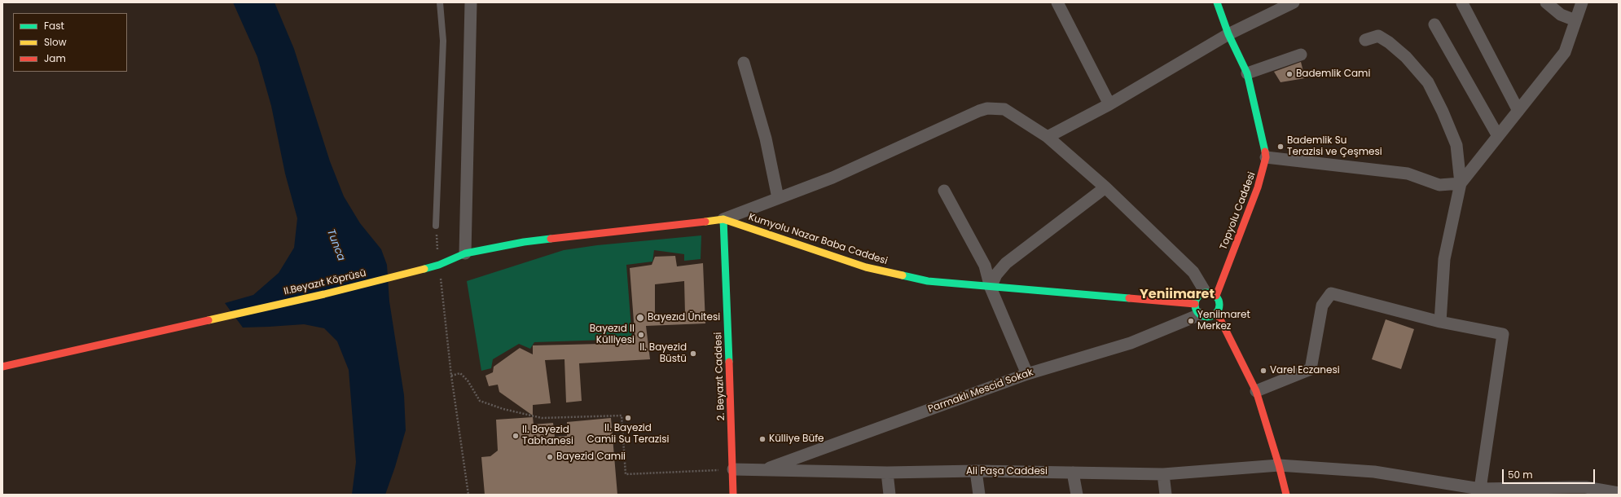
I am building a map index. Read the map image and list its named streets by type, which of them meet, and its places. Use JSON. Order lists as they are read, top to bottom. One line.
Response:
{"streets":{"street":["Topyolu Caddesi","Kumyolu Nazar Baba Caddesi","II.Beyazıt Köprüsü","2. Beyazıt Caddesi","Parmaklı Mescid Sokak","Ali Paşa Caddesi"]},"crossings":[["Topyolu Caddesi","Kumyolu Nazar Baba Caddesi"],["Topyolu Caddesi","Parmaklı Mescid Sokak"],["Kumyolu Nazar Baba Caddesi","II.Beyazıt Köprüsü"],["Kumyolu Nazar Baba Caddesi","2. Beyazıt Caddesi"],["Kumyolu Nazar Baba Caddesi","Parmaklı Mescid Sokak"],["2. Beyazıt Caddesi","Ali Paşa Caddesi"],["Parmaklı Mescid Sokak","Ali Paşa Caddesi"]],"districts":["Yeniimaret"],"water":["Tunca"],"places":["Bademlik Cami","Bademlik Su Terazisi ve Çeşmesi","Bayezıd Ünitesi","Yeniimaret Merkez","Bayezıd II Külliyesi","II. Bayezid Büstü","Varel Eczanesi","II. Bayezid Camii Su Terazisi","II. Bayezid Tabhanesi","Külliye Büfe","Bayezid Camii"],"legend":["Fast","Slow","Jam"],"scale_bar":"50 m"}
